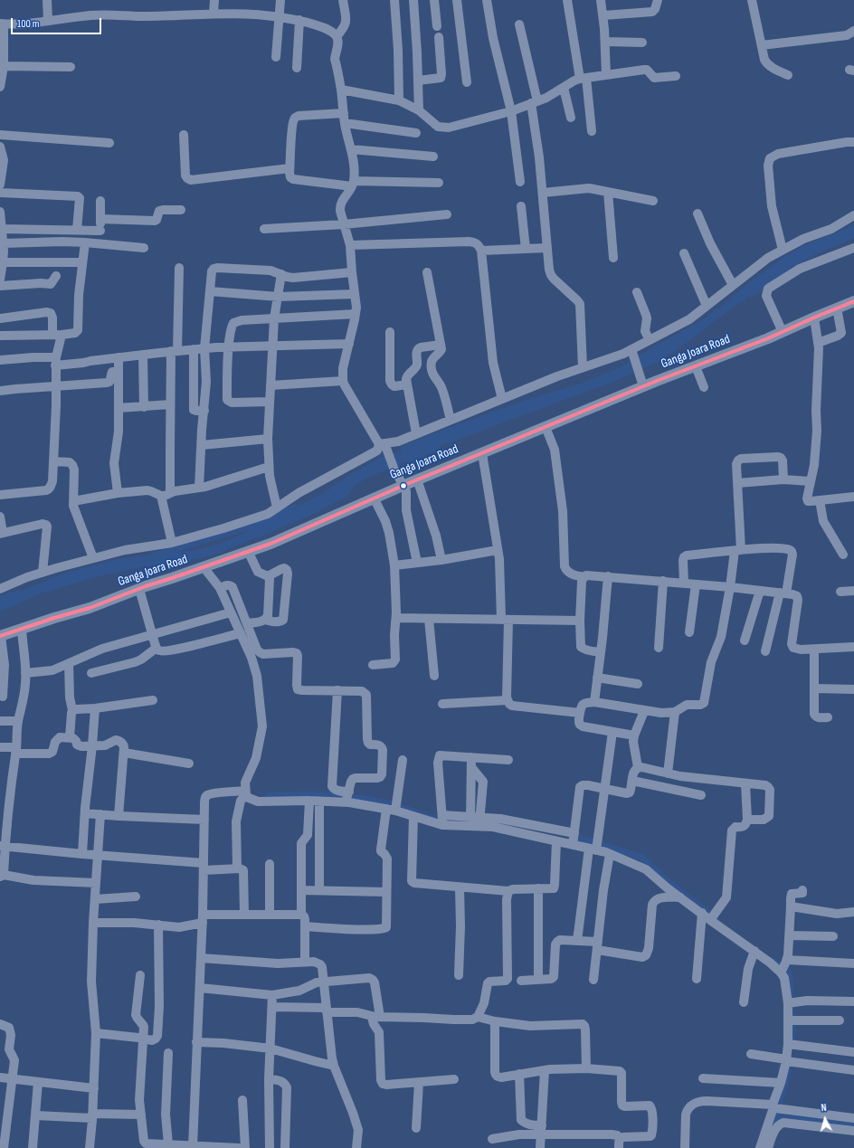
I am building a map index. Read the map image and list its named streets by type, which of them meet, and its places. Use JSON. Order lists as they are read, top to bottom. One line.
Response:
{"streets":{"main road":["Ganga Joara Road"]},"scale_bar":"100 m","north":"top"}
